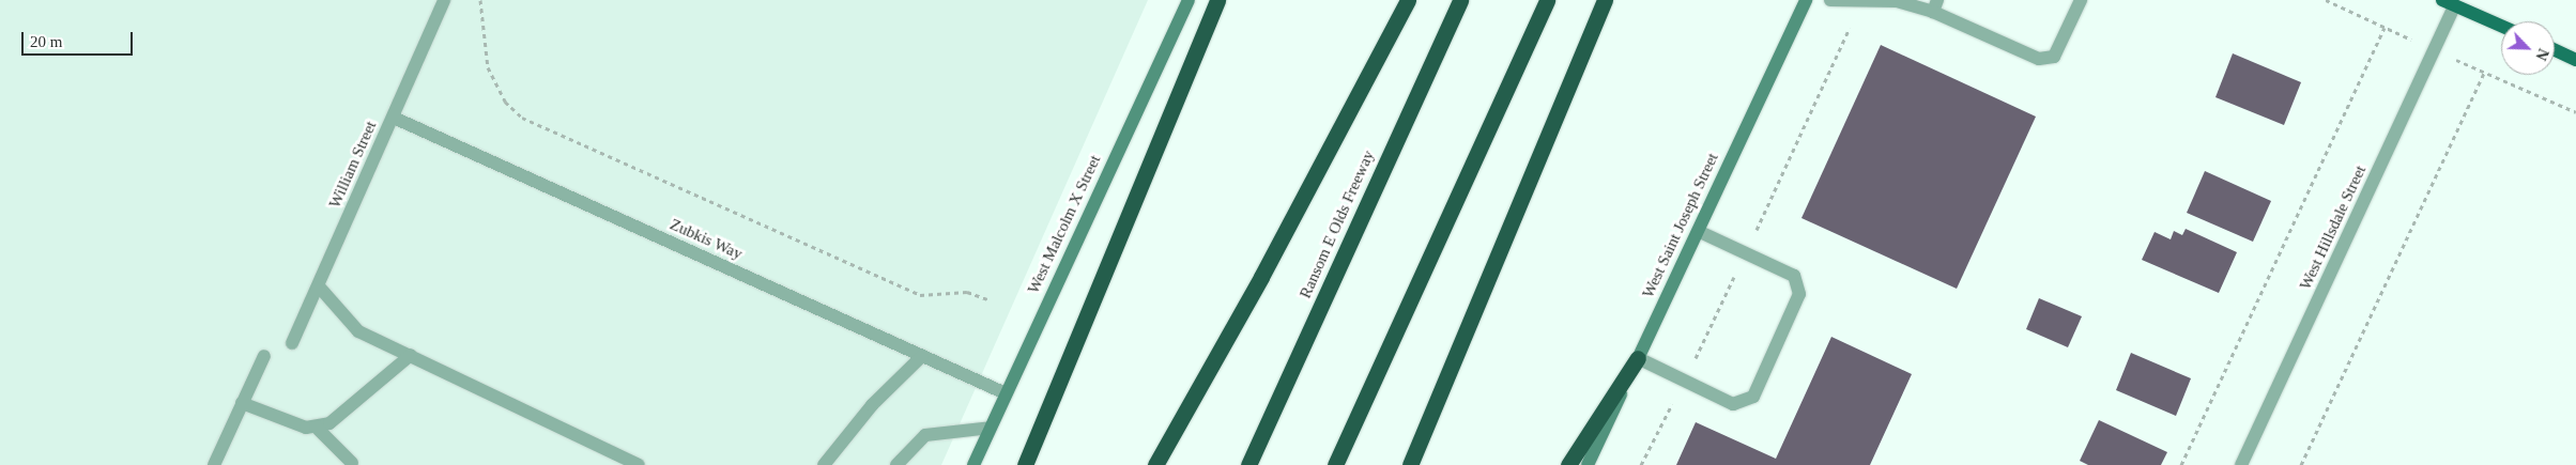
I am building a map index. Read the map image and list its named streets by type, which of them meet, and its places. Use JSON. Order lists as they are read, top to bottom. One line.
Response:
{"streets":{"highway":["Ransom E Olds Freeway"],"main road":["West Malcolm X Street","West Saint Joseph Street"],"street":["William Street","West Hillsdale Street","Zubkis Way"]},"crossings":[["William Street","Zubkis Way"],["West Malcolm X Street","Zubkis Way"]],"scale_bar":"20 m","north":"bottom right"}
